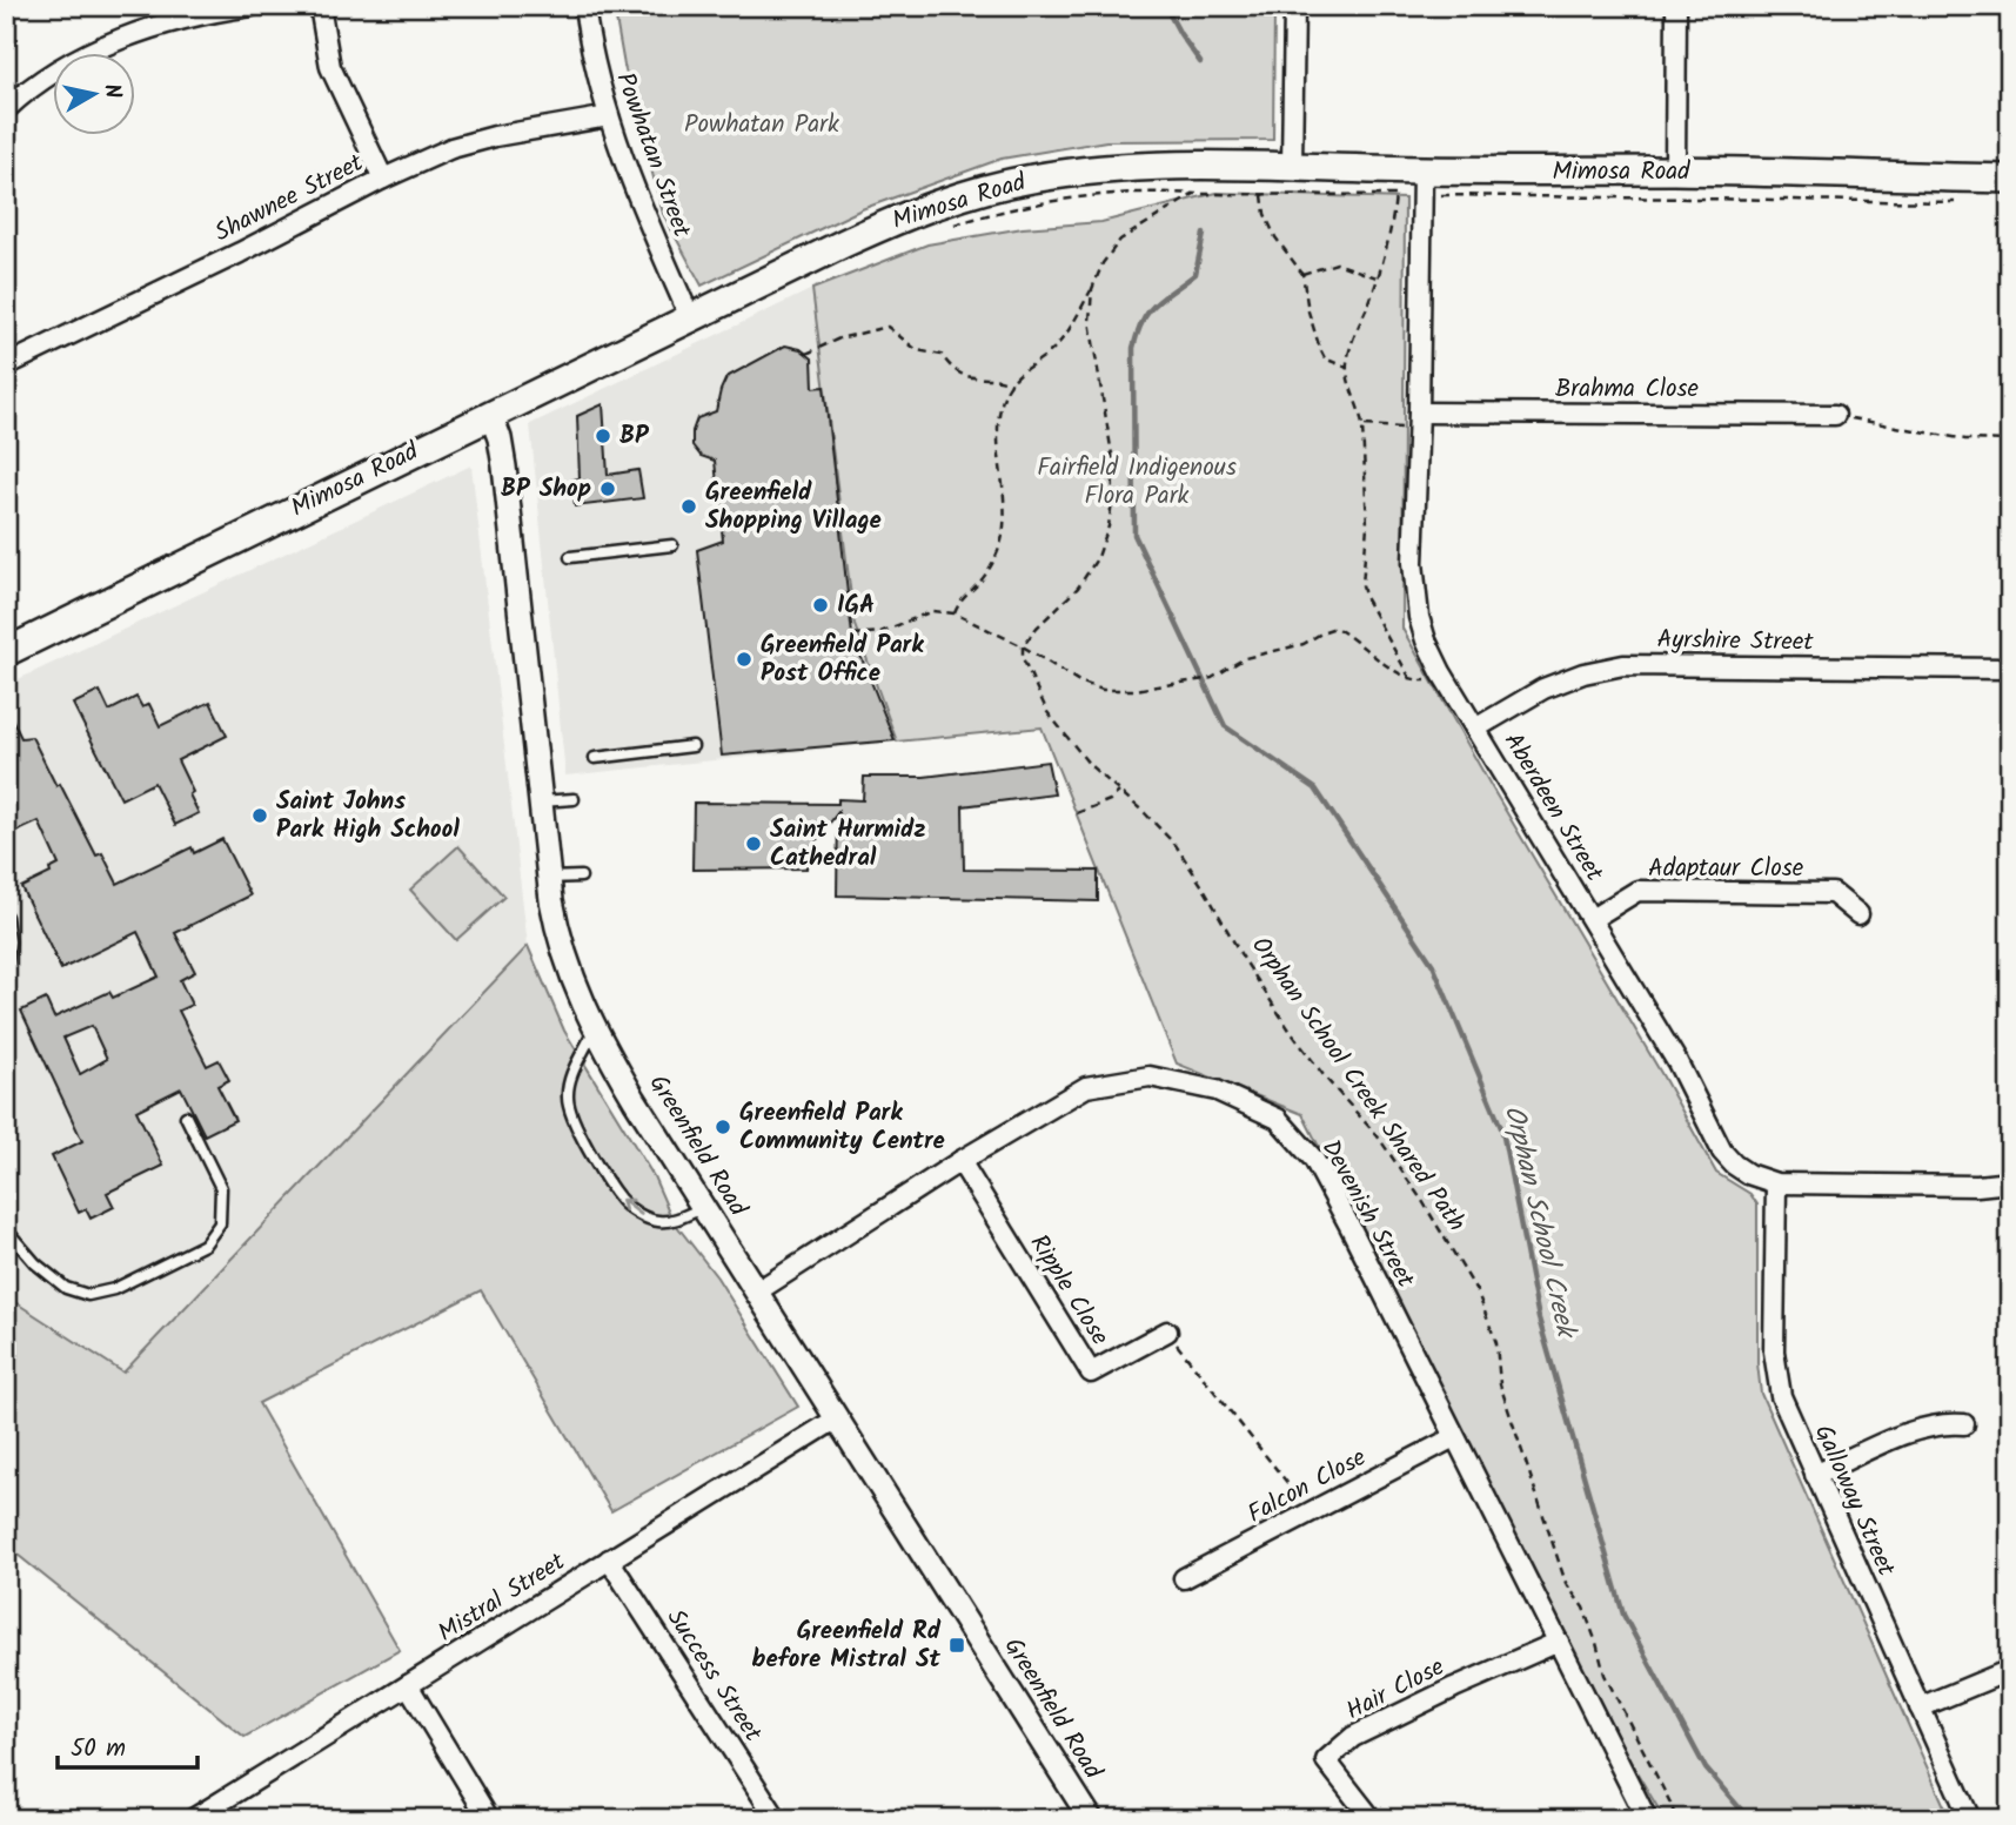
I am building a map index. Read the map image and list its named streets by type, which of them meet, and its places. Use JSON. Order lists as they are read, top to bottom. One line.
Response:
{"streets":{"main road":["Mimosa Road"],"street":["Powhatan Street","Shawnee Street","Brahma Close","Ayrshire Street","Aberdeen Street","Adaptaur Close","Greenfield Road","Devenish Street","Ripple Close","Falcon Close","Galloway Street","Mistral Street","Success Street","Hair Close"],"path":["Orphan School Creek Shared Path"]},"crossings":[["Powhatan Street","Mimosa Road"],["Powhatan Street","Shawnee Street"],["Mimosa Road","Aberdeen Street"],["Mimosa Road","Greenfield Road"],["Brahma Close","Aberdeen Street"],["Ayrshire Street","Aberdeen Street"],["Aberdeen Street","Adaptaur Close"],["Aberdeen Street","Galloway Street"],["Greenfield Road","Devenish Street"],["Greenfield Road","Mistral Street"],["Devenish Street","Ripple Close"],["Devenish Street","Falcon Close"],["Devenish Street","Hair Close"],["Mistral Street","Success Street"]],"water":["Orphan School Creek"],"parks":["Powhatan Park","Fairfield Indigenous Flora Park"],"places":{"other":["BP","BP Shop","Greenfield Shopping Village","IGA","Greenfield Park Post Office","Saint Johns Park High School","Saint Hurmidz Cathedral","Greenfield Park Community Centre"],"transit":["Greenfield Rd before Mistral St"]},"scale_bar":"50 m","north":"right"}
